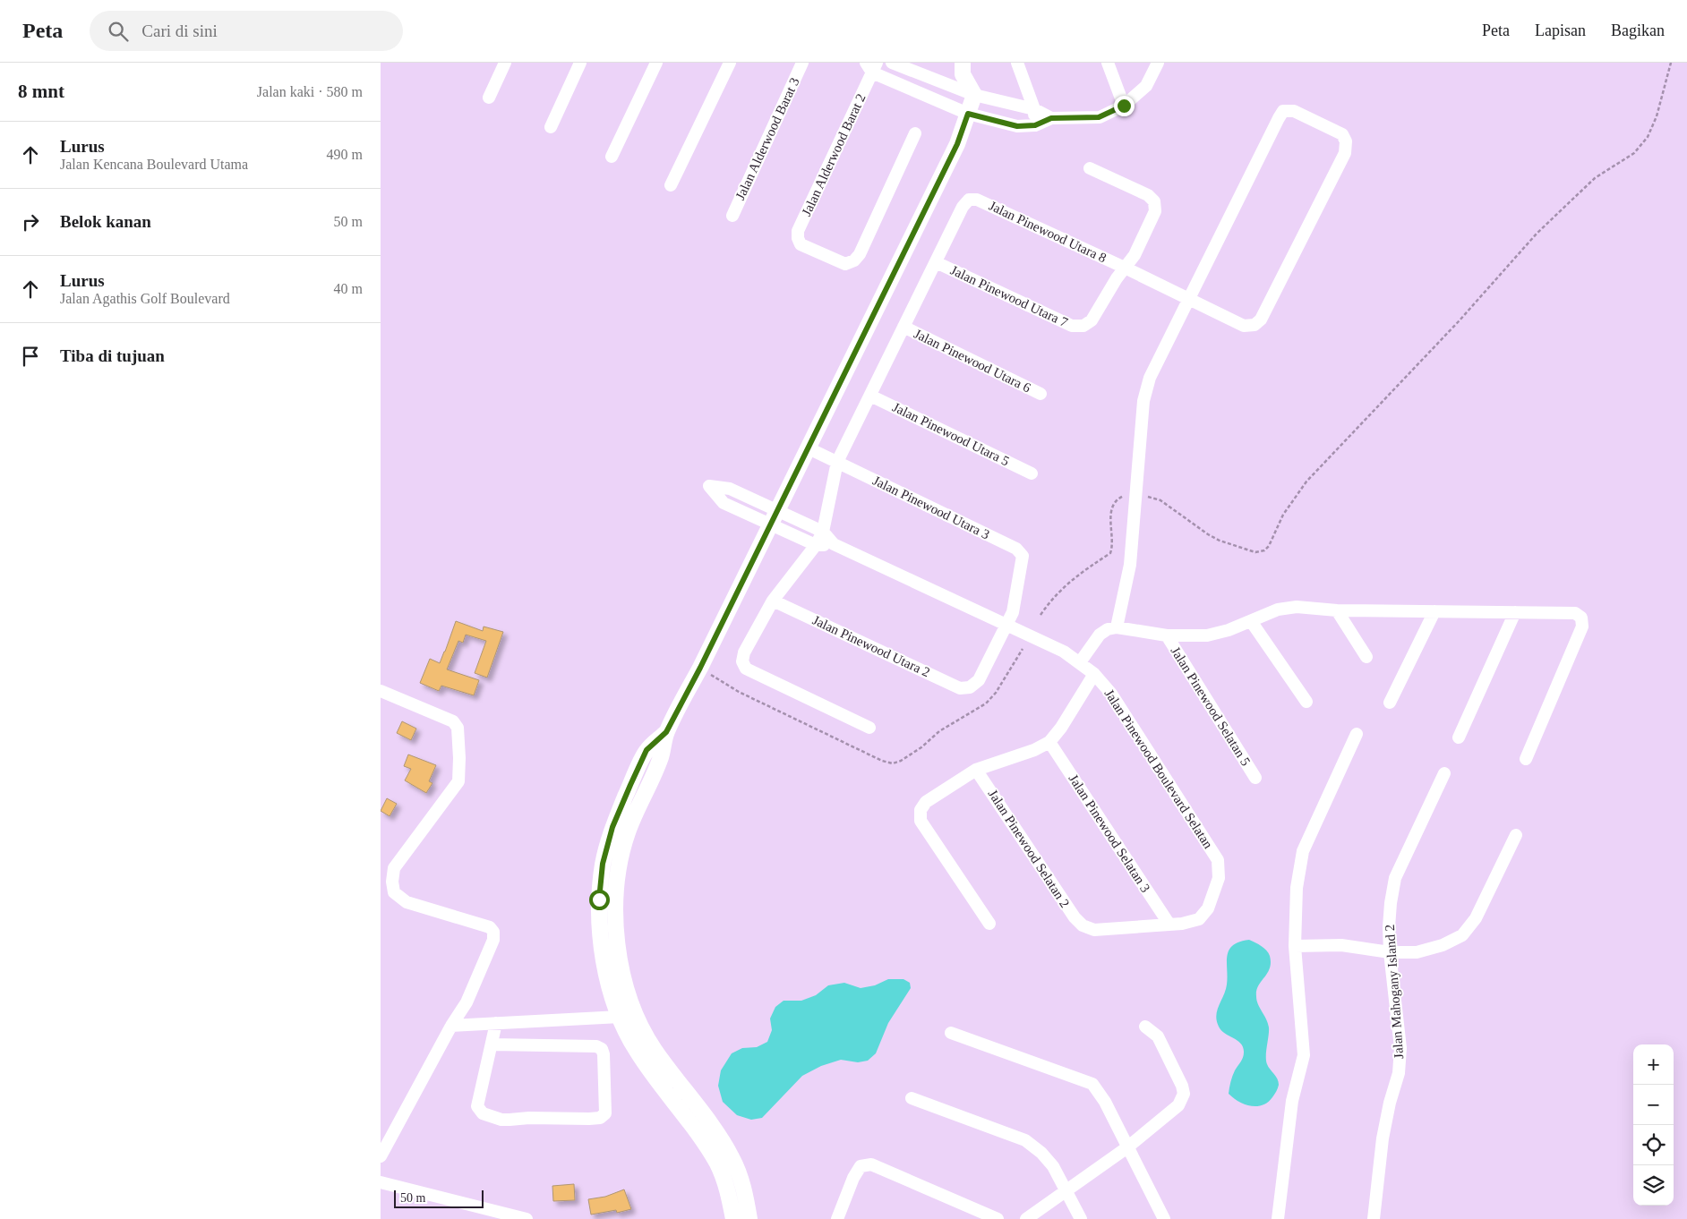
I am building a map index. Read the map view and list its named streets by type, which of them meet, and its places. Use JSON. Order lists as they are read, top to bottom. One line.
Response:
{"streets":{"street":["Jalan Alderwood Barat 3","Jalan Alderwood Barat 2","Jalan Pinewood Utara 8","Jalan Pinewood Utara 7","Jalan Pinewood Utara 6","Jalan Pinewood Utara 5","Jalan Pinewood Utara 3","Jalan Pinewood Utara 2","Jalan Pinewood Selatan 5","Jalan Pinewood Boulevard Selatan","Jalan Pinewood Selatan 3","Jalan Pinewood Selatan 2","Jalan Mahogany Island 2"]},"crossings":[["Jalan Pinewood Utara 8","Jalan Pinewood Utara 7"],["Jalan Pinewood Utara 3","Jalan Pinewood Utara 2"],["Jalan Pinewood Utara 3","Jalan Pinewood Boulevard Selatan"],["Jalan Pinewood Utara 2","Jalan Pinewood Boulevard Selatan"],["Jalan Pinewood Boulevard Selatan","Jalan Pinewood Selatan 3"],["Jalan Pinewood Boulevard Selatan","Jalan Pinewood Selatan 2"],["Jalan Pinewood Selatan 3","Jalan Pinewood Selatan 2"]],"scale_bar":"50 m","page":{"header":"Peta","search":"Cari di sini","nav":["Peta","Lapisan","Bagikan"],"heading":["8 mnt","Jalan kaki · 580 m"],"list":[["Lurus","Jalan Kencana Boulevard Utama","490 m"],["Belok kanan","50 m"],["Lurus","Jalan Agathis Golf Boulevard","40 m"],"Tiba di tujuan"],"map_buttons":["+","−"],"scale":"50 m"}}
